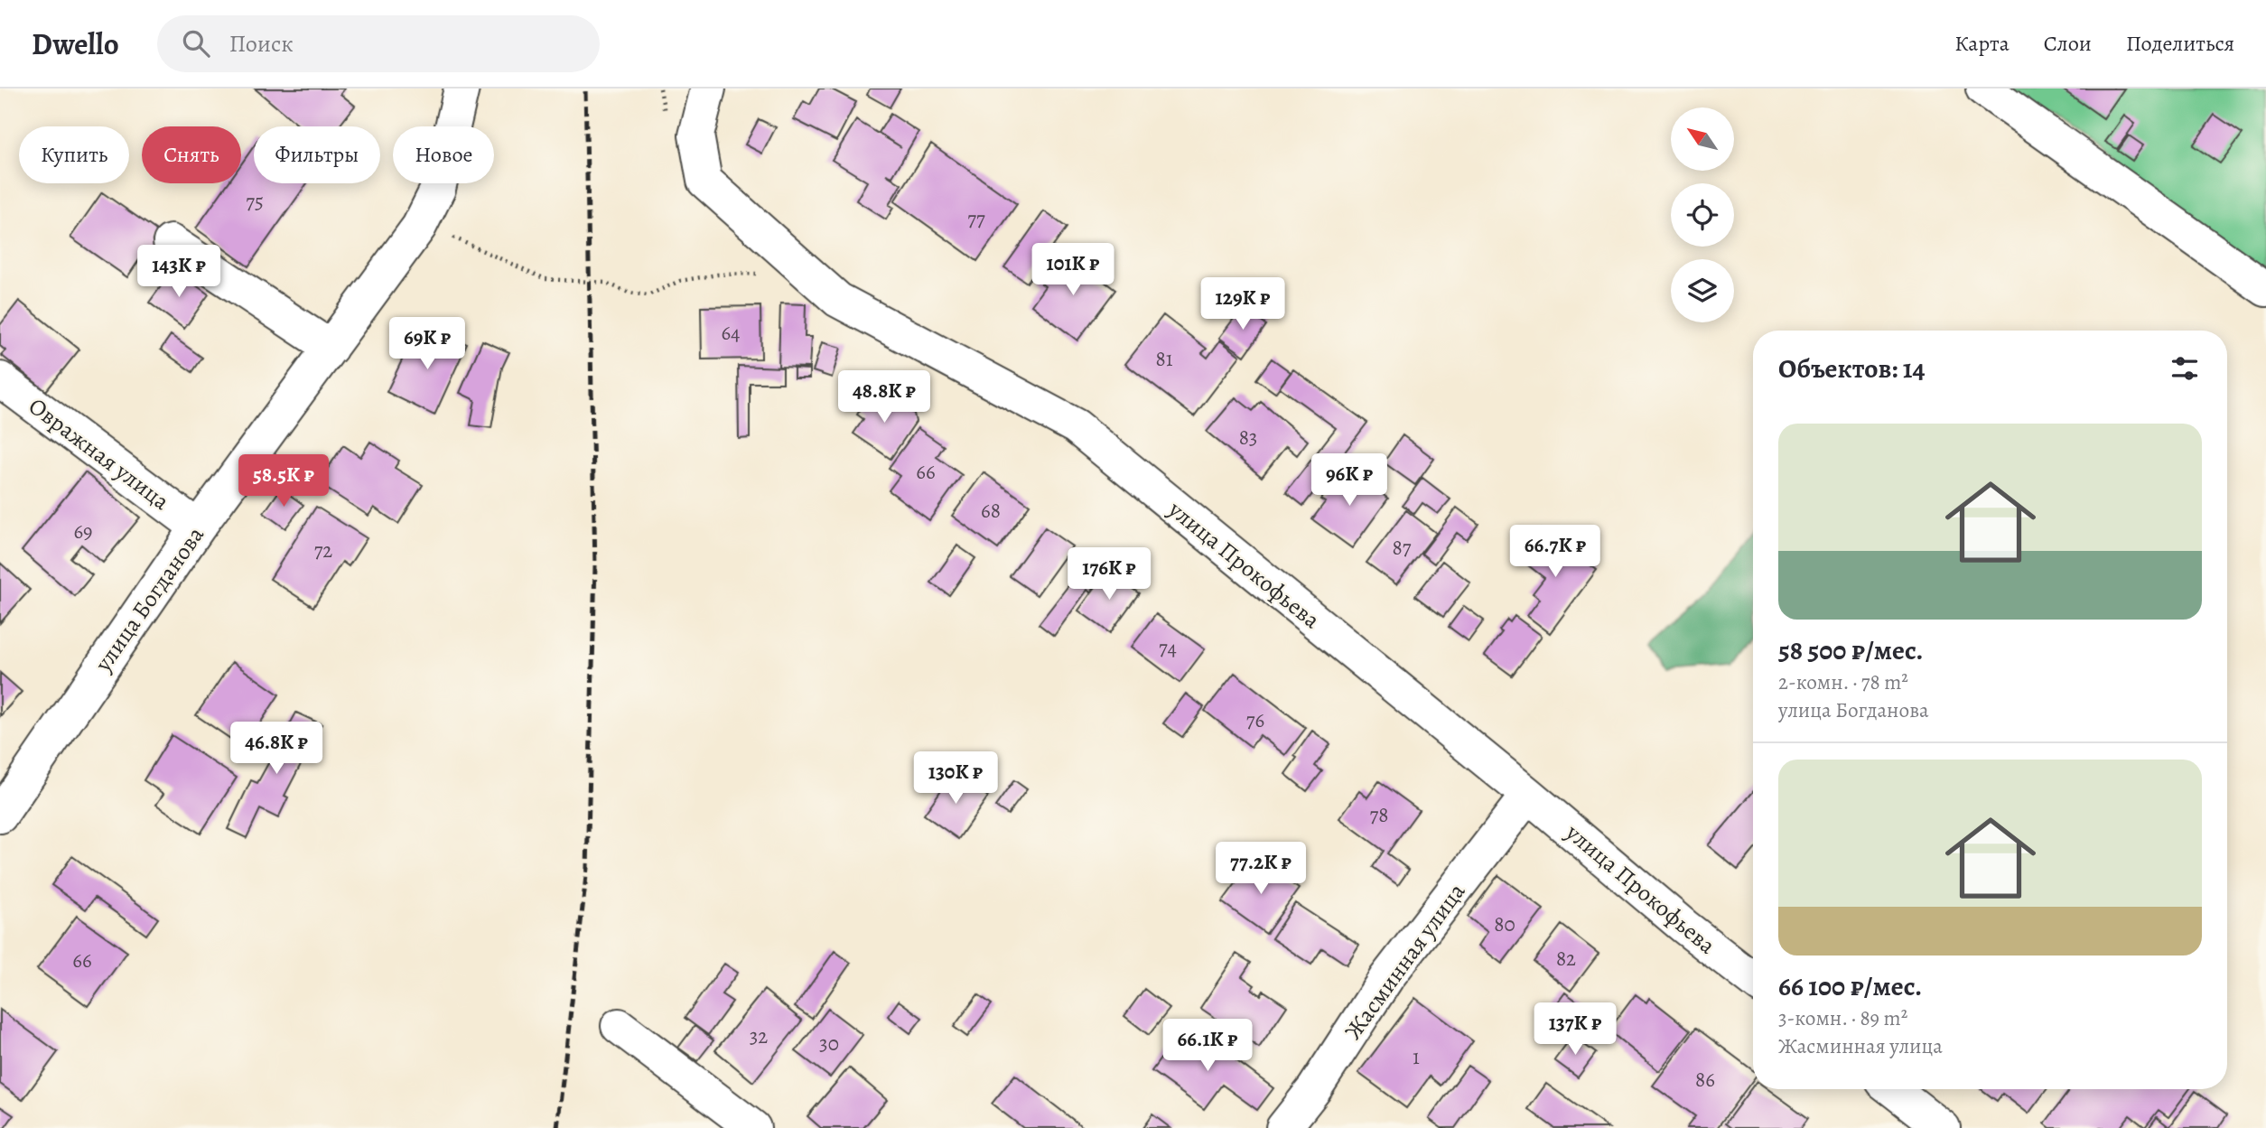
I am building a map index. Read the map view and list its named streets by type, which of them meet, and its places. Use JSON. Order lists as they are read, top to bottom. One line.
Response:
{"streets":{"street":["Овражная улица","улица Прокофьева","улица Богданова","Жасминная улица"]},"crossings":[["Овражная улица","улица Богданова"],["улица Прокофьева","Жасминная улица"]],"house_numbers":["75","77","64","81","83","66","68","69","87","72","74","76","78","80","82","66","32","30","1","86"],"north":"top left","page":{"header":"Dwello","search":"Поиск","nav":["Карта","Слои","Поделиться"],"chip":["Купить","Снять","Фильтры","Новое"],"price":["101K ₽","143K ₽","129K ₽","69K ₽","48.8K ₽","96K ₽","58.5K ₽","66.7K ₽","176K ₽","46.8K ₽","130K ₽","77.2K ₽","137K ₽","66.1K ₽"],"heading":"Объектов: 14","list":[{"name":"58 500 ₽/мес.","note":"2-комн. · 78 m² · улица Богданова"},{"name":"66 100 ₽/мес.","note":"3-комн. · 89 m² · Жасминная улица"}]}}
